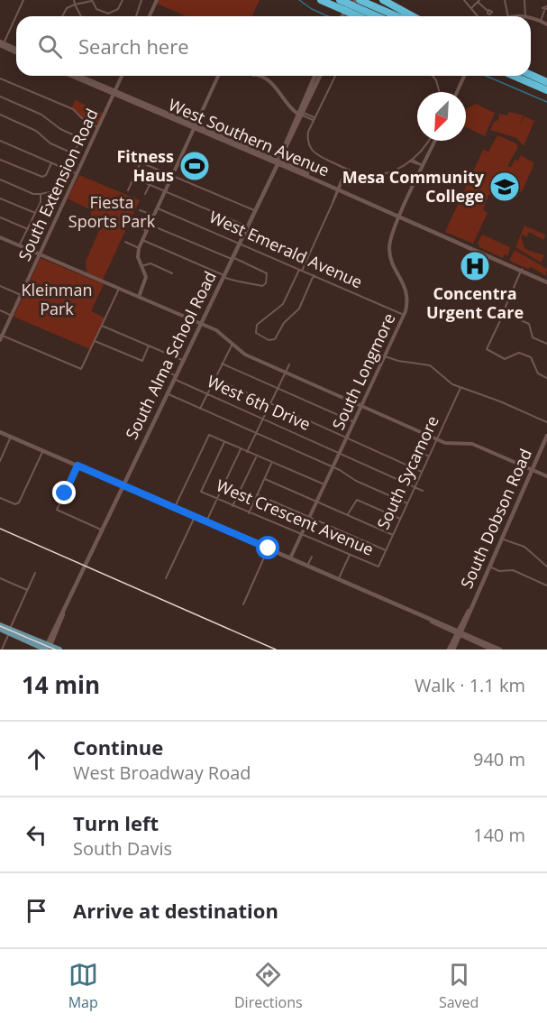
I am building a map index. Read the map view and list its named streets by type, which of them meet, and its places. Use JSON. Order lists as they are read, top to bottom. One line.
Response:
{"streets":{"main road":["West Southern Avenue","South Alma School Road","South Dobson Road"],"street":["South Extension Road","West Emerald Avenue","South Longmore","West 6th Drive","South Sycamore","West Crescent Avenue"]},"crossings":[["West Southern Avenue","South Extension Road"],["West Southern Avenue","South Alma School Road"],["West Southern Avenue","South Longmore"],["West Emerald Avenue","South Alma School Road"],["West Emerald Avenue","South Longmore"],["South Alma School Road","West 6th Drive"],["South Longmore","West 6th Drive"],["South Longmore","West Crescent Avenue"],["West 6th Drive","South Sycamore"],["South Sycamore","West Crescent Avenue"]],"parks":["Fiesta Sports Park","Kleinman Park"],"places":{"sports":["Fitness Haus"],"school or university":["Mesa Community College"],"hospital":["Concentra Urgent Care"]},"north":"bottom left","page":{"search":"Search here","heading":["14 min","Walk · 1.1 km"],"list":[["Continue","West Broadway Road","940 m"],["Turn left","South Davis","140 m"],"Arrive at destination"],"nav":["Map","Directions","Saved"]}}
